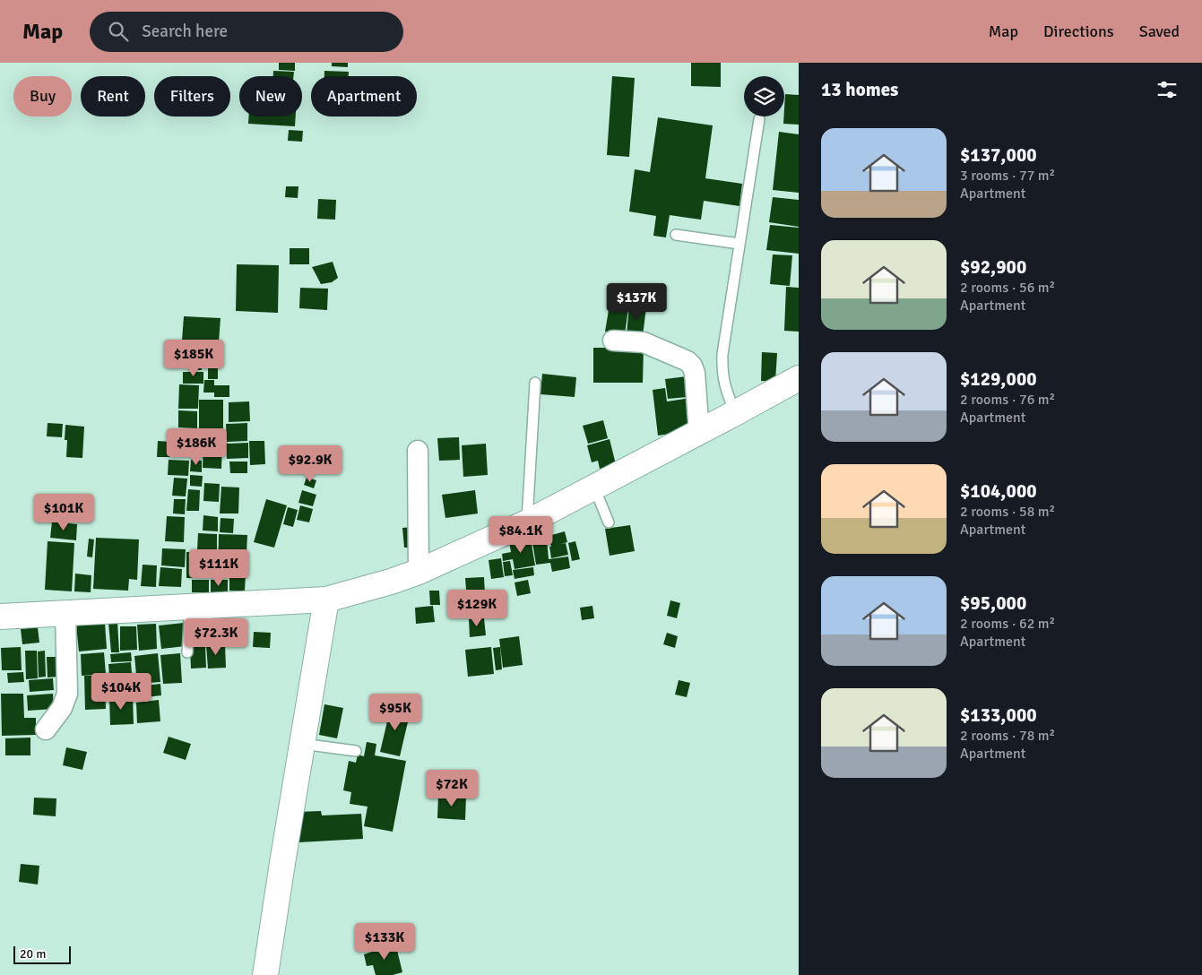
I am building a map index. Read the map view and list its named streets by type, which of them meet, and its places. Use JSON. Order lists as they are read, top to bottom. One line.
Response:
{"scale_bar":"20 m","page":{"header":"Map","search":"Search here","nav":["Map","Directions","Saved"],"heading":"13 homes","chip":["Buy","Rent","Filters","New","Apartment"],"list":[{"name":"$137,000","note":"3 rooms · 77 m² · Apartment"},{"name":"$92,900","note":"2 rooms · 56 m² · Apartment"},{"name":"$129,000","note":"2 rooms · 76 m² · Apartment"},{"name":"$104,000","note":"2 rooms · 58 m² · Apartment"},{"name":"$95,000","note":"2 rooms · 62 m² · Apartment"},{"name":"$133,000","note":"2 rooms · 78 m² · Apartment"}],"price":["$137K","$185K","$186K","$92.9K","$101K","$84.1K","$111K","$129K","$72.3K","$104K","$95K","$72K","$133K"],"scale":"20 m"}}
